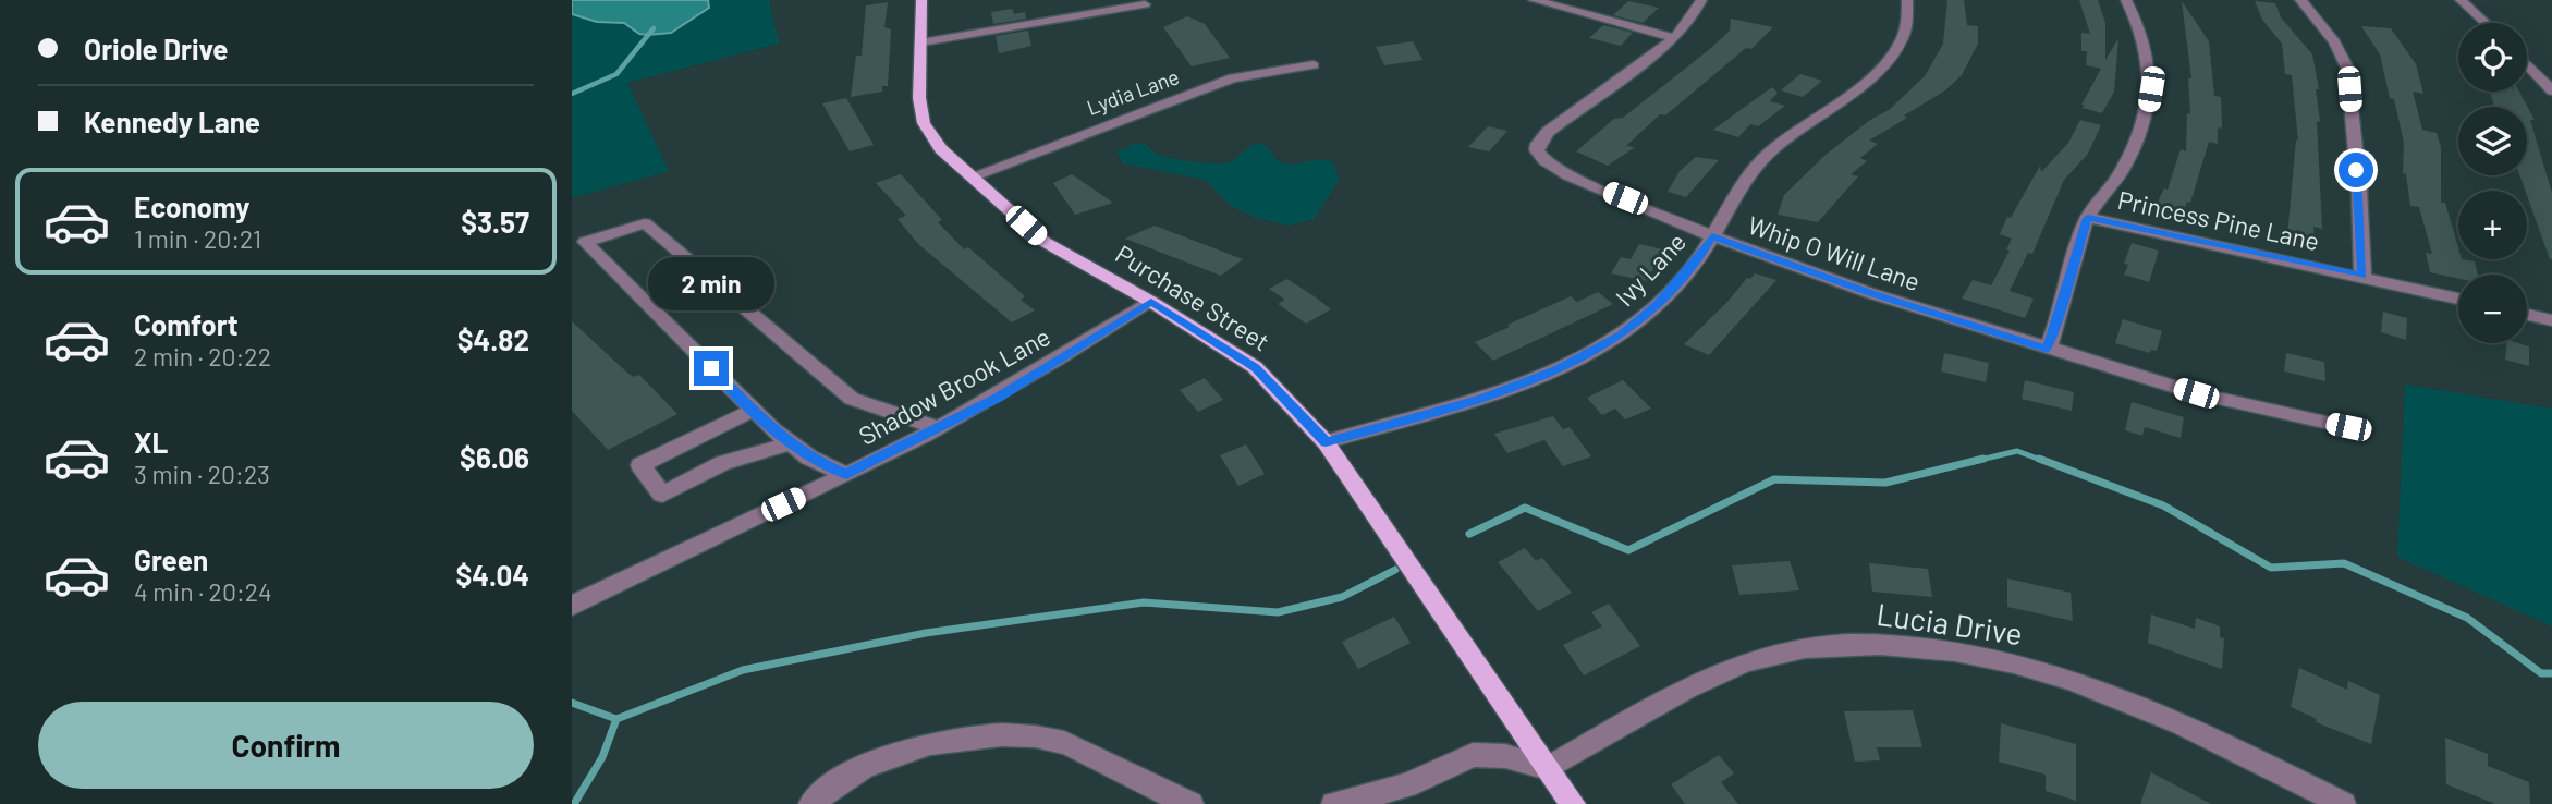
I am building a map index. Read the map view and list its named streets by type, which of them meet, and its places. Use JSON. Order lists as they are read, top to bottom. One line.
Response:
{"streets":{"main road":["Purchase Street"],"street":["Lydia Lane","Princess Pine Lane","Whip O Will Lane","Ivy Lane","Shadow Brook Lane","Lucia Drive"]},"crossings":[["Lydia Lane","Purchase Street"],["Whip O Will Lane","Ivy Lane"],["Ivy Lane","Purchase Street"],["Purchase Street","Shadow Brook Lane"],["Purchase Street","Lucia Drive"]],"page":{"banner":["Oriole Drive","Kennedy Lane"],"map_buttons":["+","−"],"list":[{"name":"Economy","note":"1 min · 20:21","value":"$3.57"},{"name":"Comfort","note":"2 min · 20:22","value":"$4.82"},{"name":"XL","note":"3 min · 20:23","value":"$6.06"},{"name":"Green","note":"4 min · 20:24","value":"$4.04"}],"bubble":"2 min","buttons":"Confirm"}}
